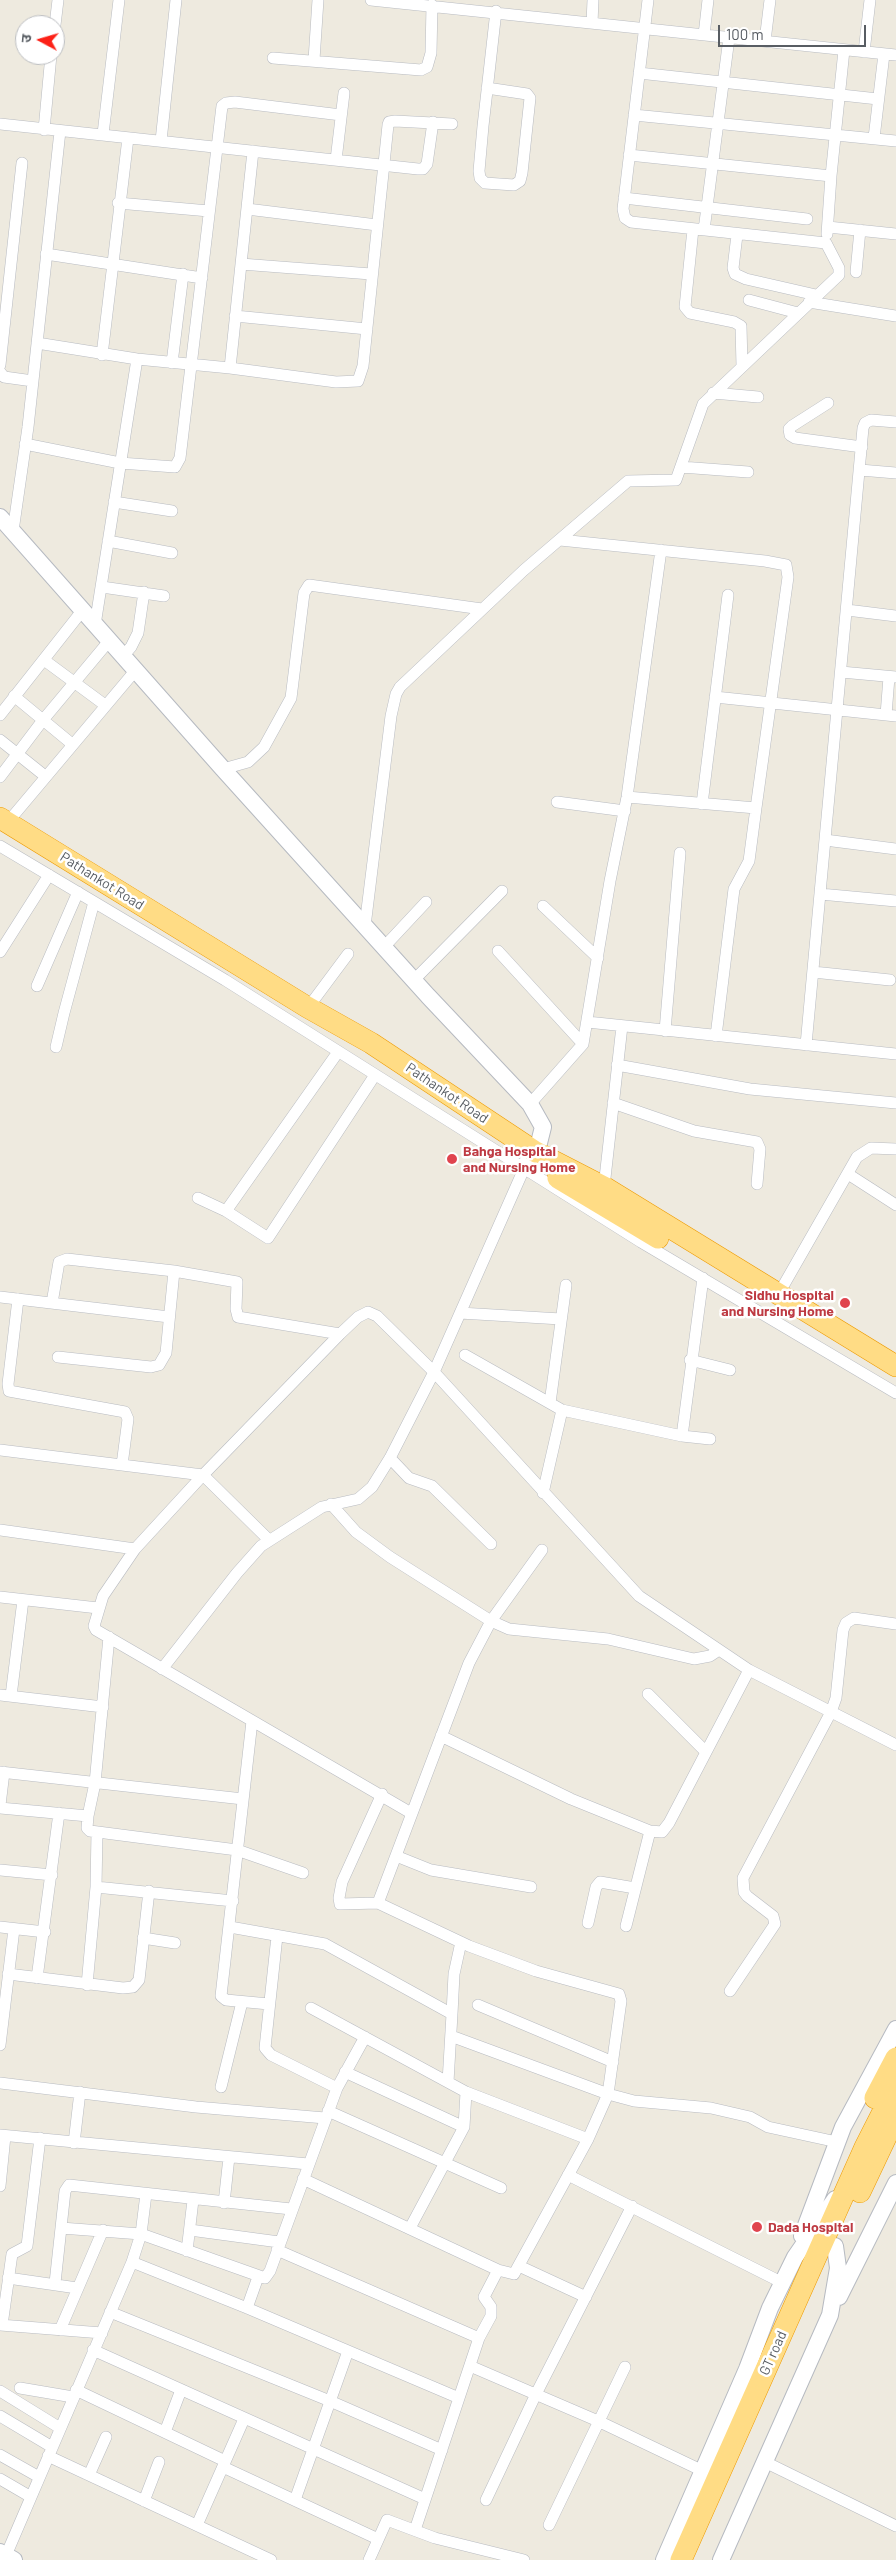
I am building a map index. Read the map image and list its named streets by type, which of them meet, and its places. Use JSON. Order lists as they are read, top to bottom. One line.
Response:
{"streets":{"highway":["GT road"]},"places":["Bahga Hospital and Nursing Home","Sidhu Hospital and Nursing Home","Dada Hospital"],"scale_bar":"100 m","north":"left"}
